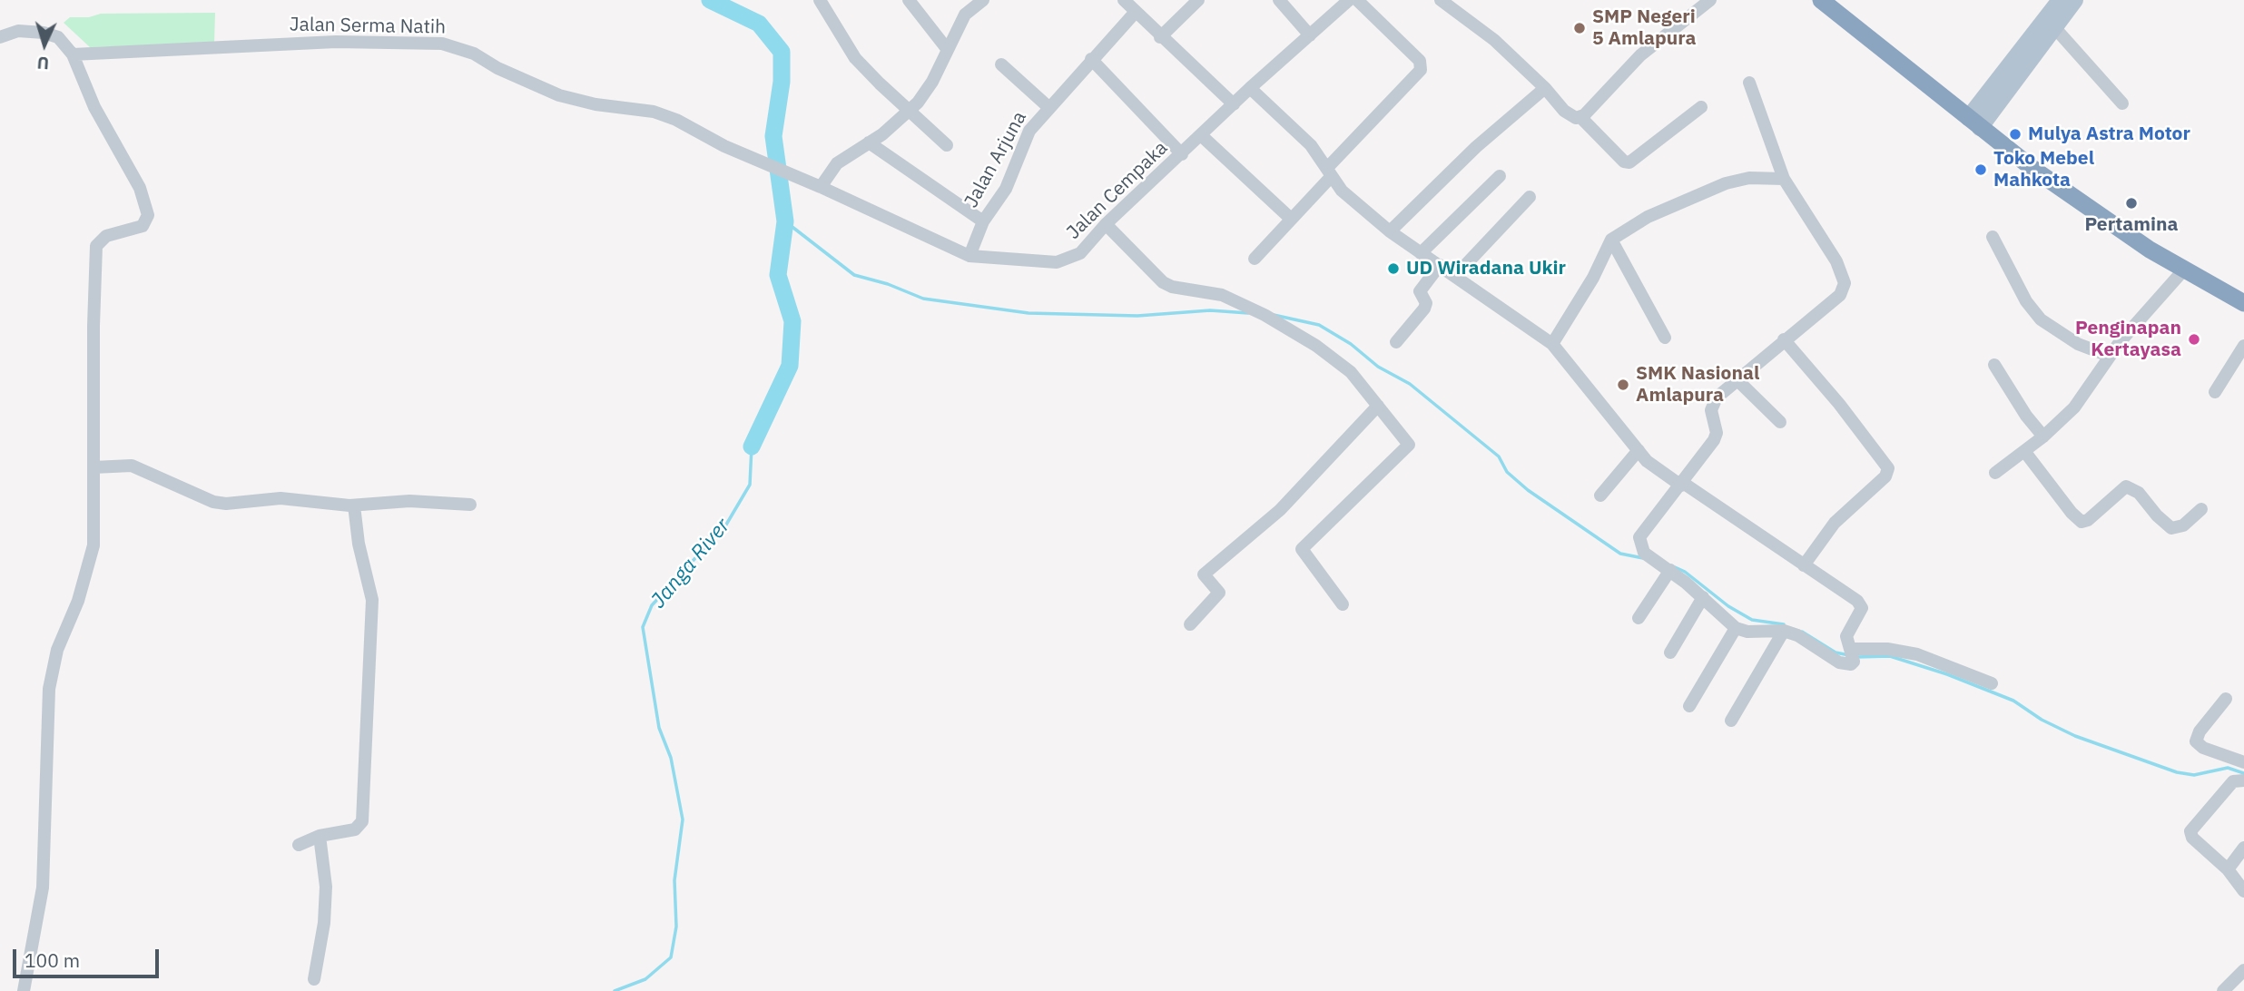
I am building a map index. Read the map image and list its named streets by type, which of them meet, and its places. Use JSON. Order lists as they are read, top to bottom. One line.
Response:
{"streets":{"street":["Jalan Serma Natih","Jalan Arjuna","Jalan Cempaka"]},"crossings":[["Jalan Serma Natih","Jalan Cempaka"],["Jalan Arjuna","Jalan Cempaka"]],"water":["Janga River"],"places":["SMP Negeri 5 Amlapura","Mulya Astra Motor","Toko Mebel Mahkota","Pertamina","UD Wiradana Ukir","Penginapan Kertayasa","SMK Nasional Amlapura"],"scale_bar":"100 m","north":"bottom"}
